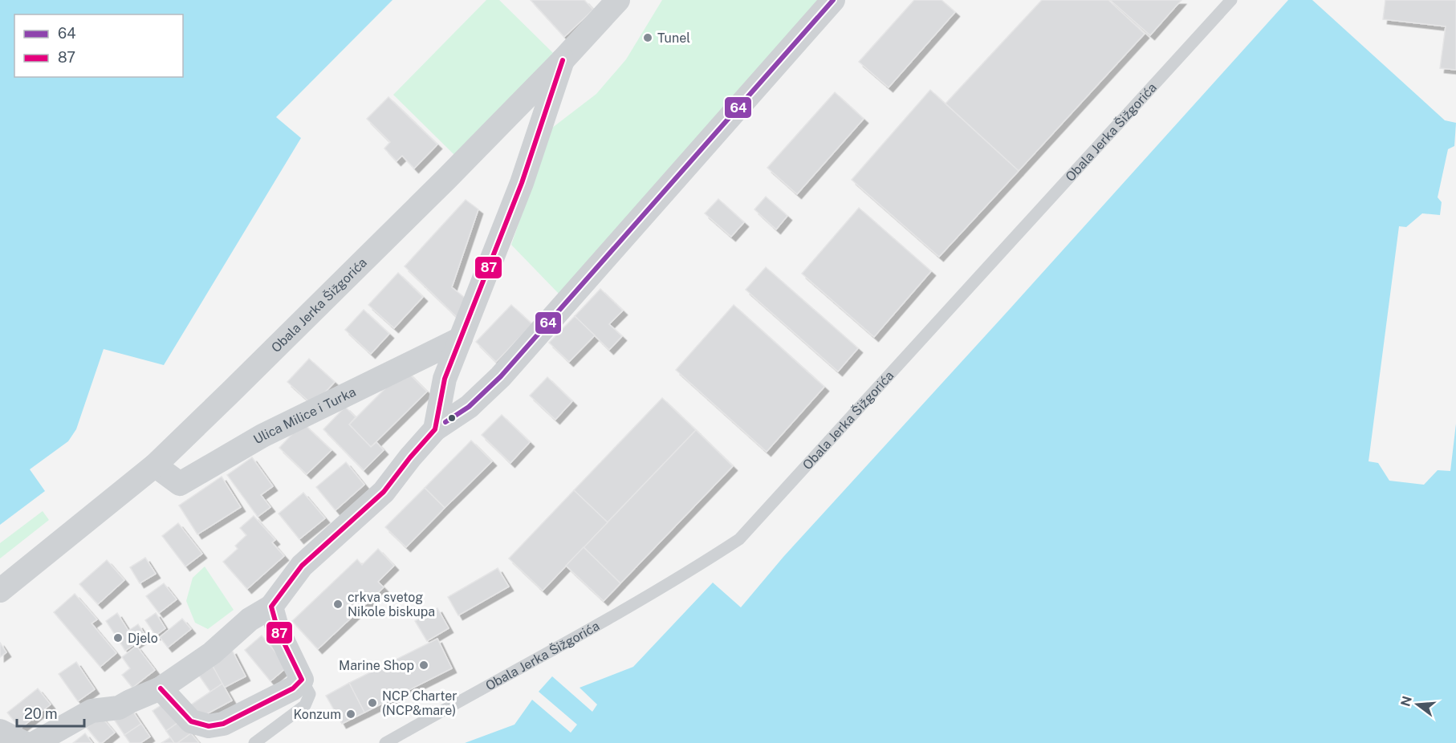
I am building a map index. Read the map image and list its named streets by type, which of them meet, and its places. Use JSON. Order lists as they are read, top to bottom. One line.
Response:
{"streets":{"street":["Obala Jerka Šižgorića","Ulica Milice i Turka"]},"crossings":[["Obala Jerka Šižgorića","Ulica Milice i Turka"]],"places":["Tunel","crkva svetog Nikole biskupa","Djelo","Marine Shop","NCP Charter (NCP&mare)","Konzum"],"lines":["transit line 64","transit line 87"],"legend":["64","87"],"scale_bar":"20 m","north":"left"}
